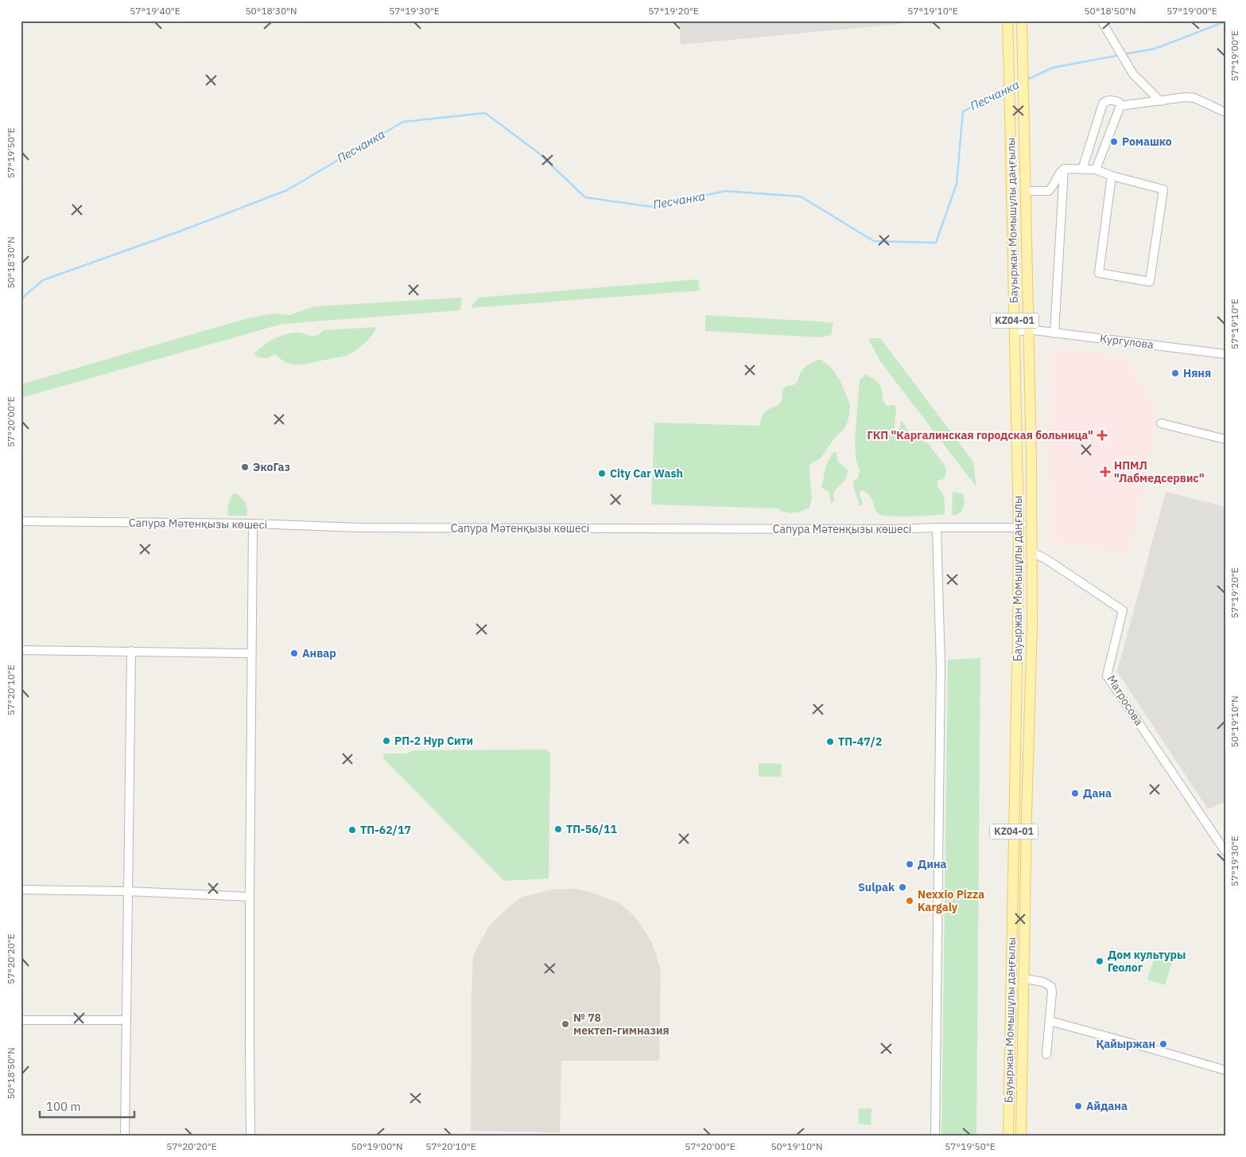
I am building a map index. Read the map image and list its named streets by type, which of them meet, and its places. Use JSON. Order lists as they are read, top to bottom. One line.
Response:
{"streets":{"main road":["Бауыржан Момышұлы даңғылы","KZ04-01"],"street":["Кургулова","Сапура Мәтенқызы көшесі","Матросова"]},"crossings":[["Бауыржан Момышұлы даңғылы","Кургулова"],["Бауыржан Момышұлы даңғылы","Сапура Мәтенқызы көшесі"],["Бауыржан Момышұлы даңғылы","Матросова"]],"water":["Песчанка"],"places":{"other":["Ромашко","Няня","ЭкоГаз","City Car Wash","Анвар","РП-2 Нур Сити","ТП-47/2","Дана","ТП-56/11","ТП-62/17","Дина","Sulpak","Nexxio Pizza Kargaly","Дом культуры Геолог","№ 78 мектеп-гимназия","Қайыржан","Айдана"],"health":["ГКП \"Каргалинская городская больница\"","НПМЛ \"Лабмедсервис\""]},"scale_bar":"100 m","coordinates":["57°19'40\"E","50°18'30\"N","57°19'30\"E","57°19'20\"E","57°19'10\"E","50°18'50\"N","57°19'00\"E","57°19'50\"E","57°20'00\"E","57°20'10\"E","50°19'10\"N","57°20'20\"E","50°19'00\"N"]}
